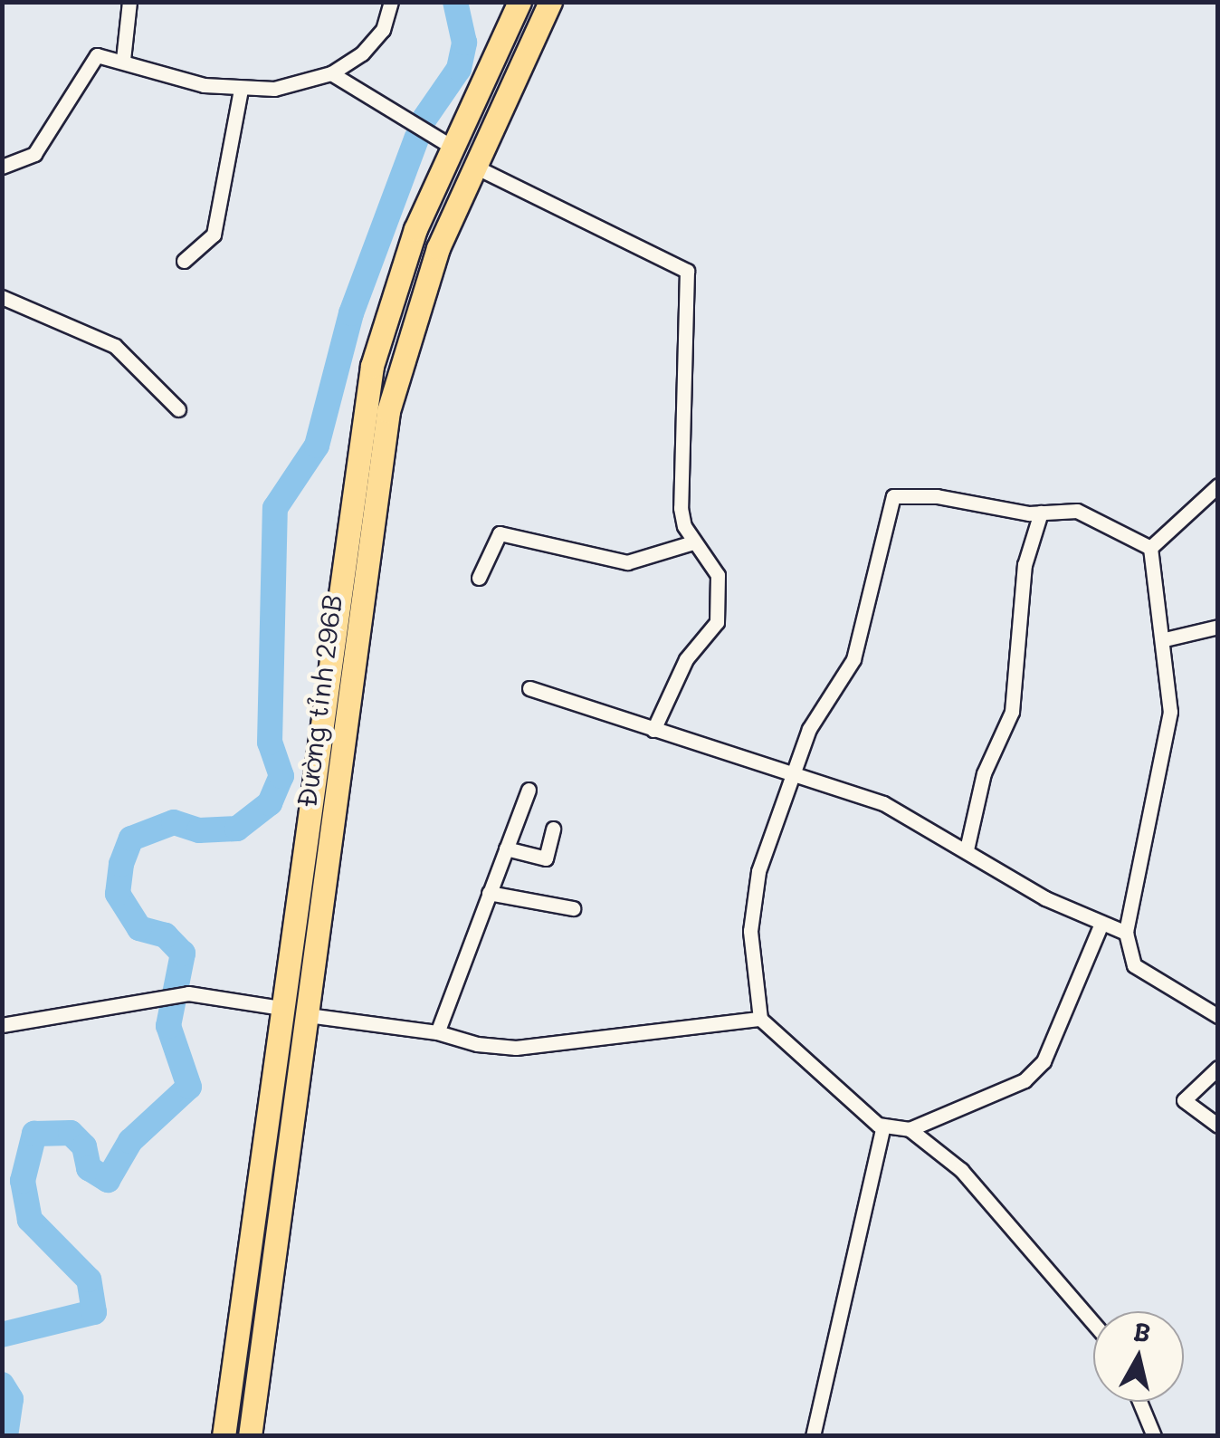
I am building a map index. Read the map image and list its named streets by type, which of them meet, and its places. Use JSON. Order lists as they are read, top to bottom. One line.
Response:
{"streets":{"main road":["Đường tỉnh 296B"]},"north":"top"}
